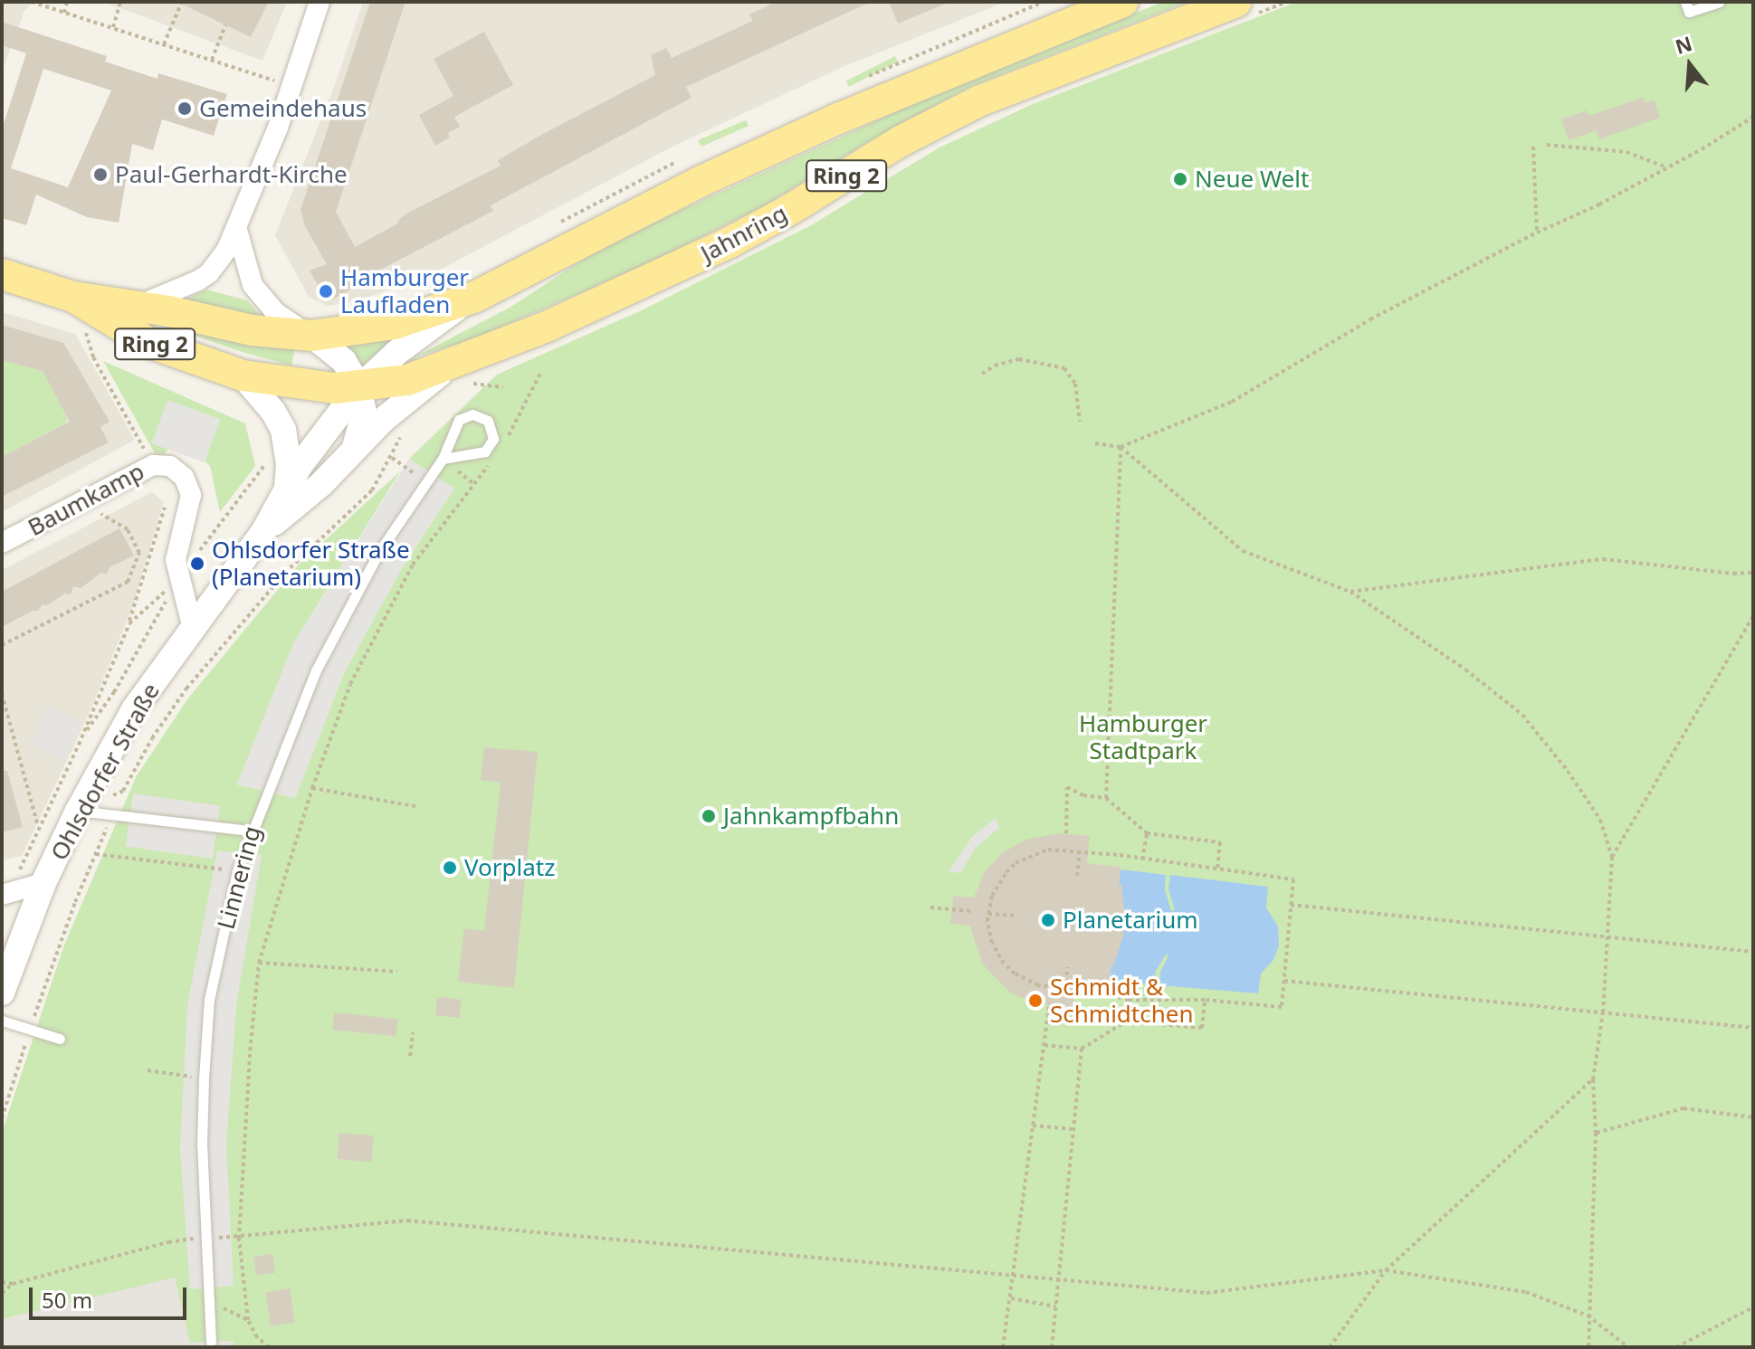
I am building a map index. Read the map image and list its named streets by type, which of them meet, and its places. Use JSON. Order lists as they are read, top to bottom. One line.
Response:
{"streets":{"main road":["Ring 2","Jahnring"],"street":["Baumkamp","Ohlsdorfer Straße"],"lane":["Linnering"]},"crossings":[["Ring 2","Jahnring"],["Ring 2","Ohlsdorfer Straße"],["Jahnring","Ohlsdorfer Straße"],["Baumkamp","Ohlsdorfer Straße"]],"parks":["Hamburger Stadtpark"],"places":["Gemeindehaus","Paul-Gerhardt-Kirche","Neue Welt","Hamburger Laufladen","Ohlsdorfer Straße (Planetarium)","Jahnkampfbahn","Vorplatz","Planetarium","Schmidt & Schmidtchen"],"scale_bar":"50 m","north":"top"}
